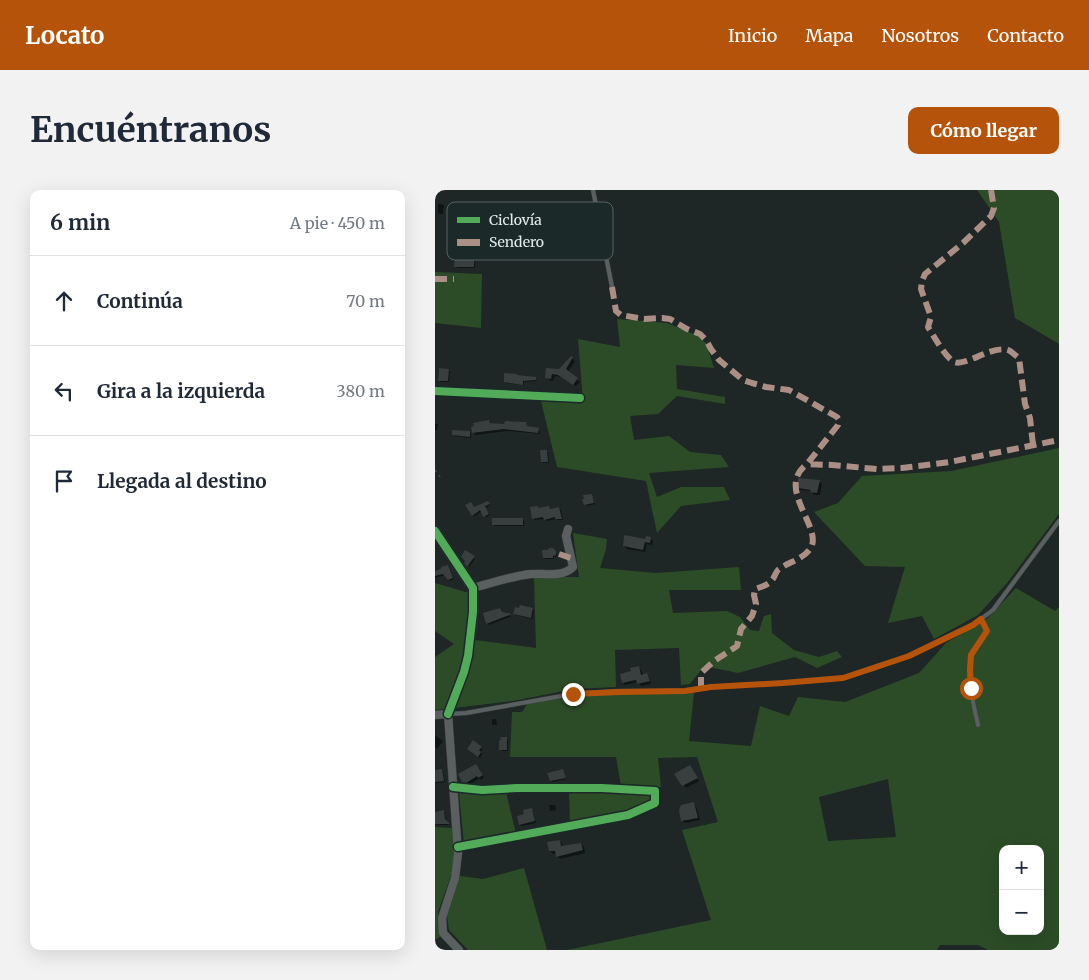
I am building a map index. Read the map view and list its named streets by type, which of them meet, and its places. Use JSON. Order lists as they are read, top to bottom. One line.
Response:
{"legend":["Ciclovía","Sendero"],"page":{"header":"Locato","nav":["Inicio","Mapa","Nosotros","Contacto"],"buttons":"Cómo llegar","title":"Encuéntranos","heading":["6 min","A pie · 450 m"],"list":[["Continúa","70 m"],["Gira a la izquierda","380 m"],"Llegada al destino"],"map_buttons":["+","−"]}}
